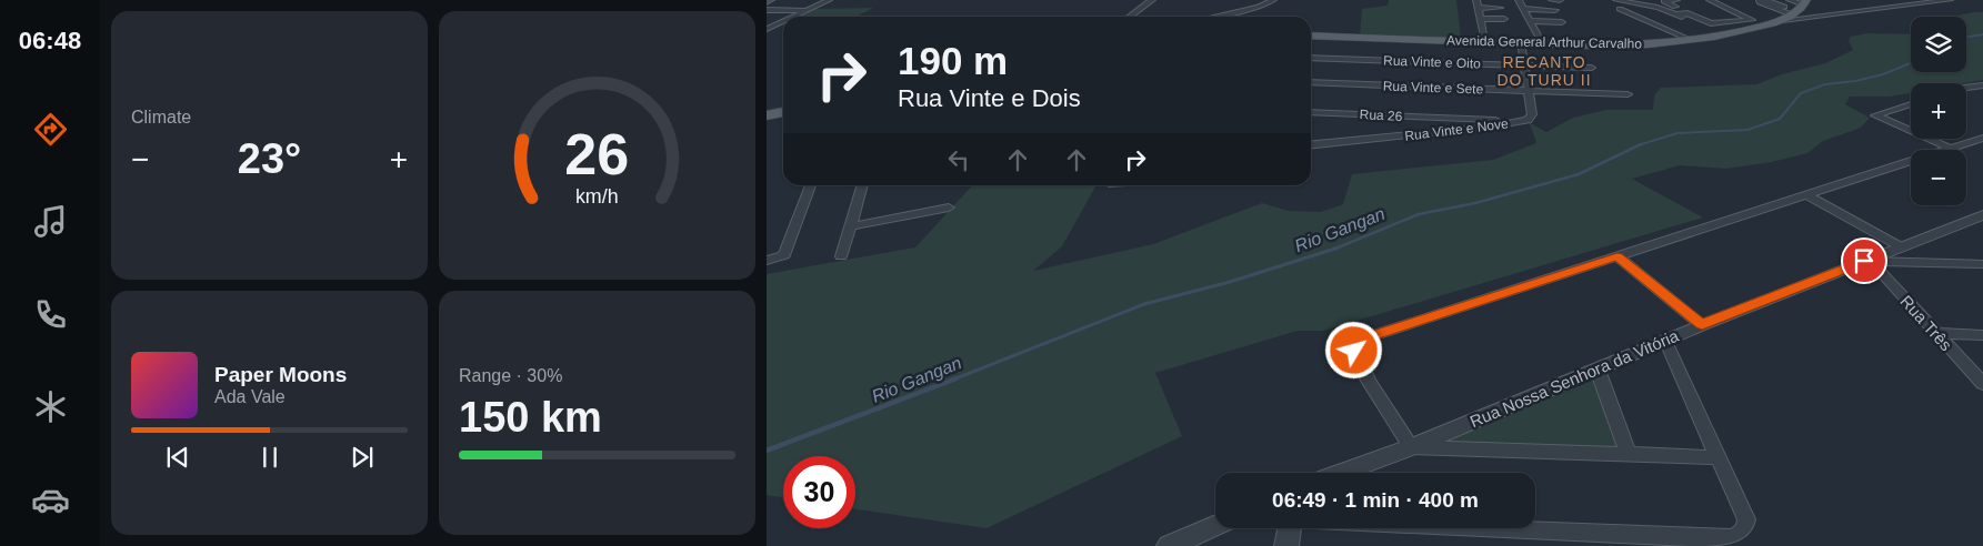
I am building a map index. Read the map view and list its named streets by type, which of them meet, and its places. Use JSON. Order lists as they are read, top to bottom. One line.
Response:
{"streets":{"main road":["Avenida General Arthur Carvalho"],"street":["Rua Vinte e Oito","Rua Vinte e Sete","Rua 26","Rua Vinte e Nove","Rua Três","Rua Nossa Senhora da Vitória"]},"crossings":[["Avenida General Arthur Carvalho","Rua Vinte e Nove"],["Rua Vinte e Oito","Rua Vinte e Nove"],["Rua Vinte e Sete","Rua Vinte e Nove"],["Rua 26","Rua Vinte e Nove"],["Rua Três","Rua Nossa Senhora da Vitória"]],"districts":["RECANTO DO TURU II"],"water":["Rio Gangan"],"page":{"tabs":"06:48","tile":["Climate",["Range · 30%","150 km"]],"map_buttons":["+","−"],"turn":["190 m","Rua Vinte e Dois"],"heat":["−","23°","+"],"song":["Paper Moons","Ada Vale"],"limit":"30","trip":"06:49 · 1 min · 400 m","gauge":["26","km/h"]}}
